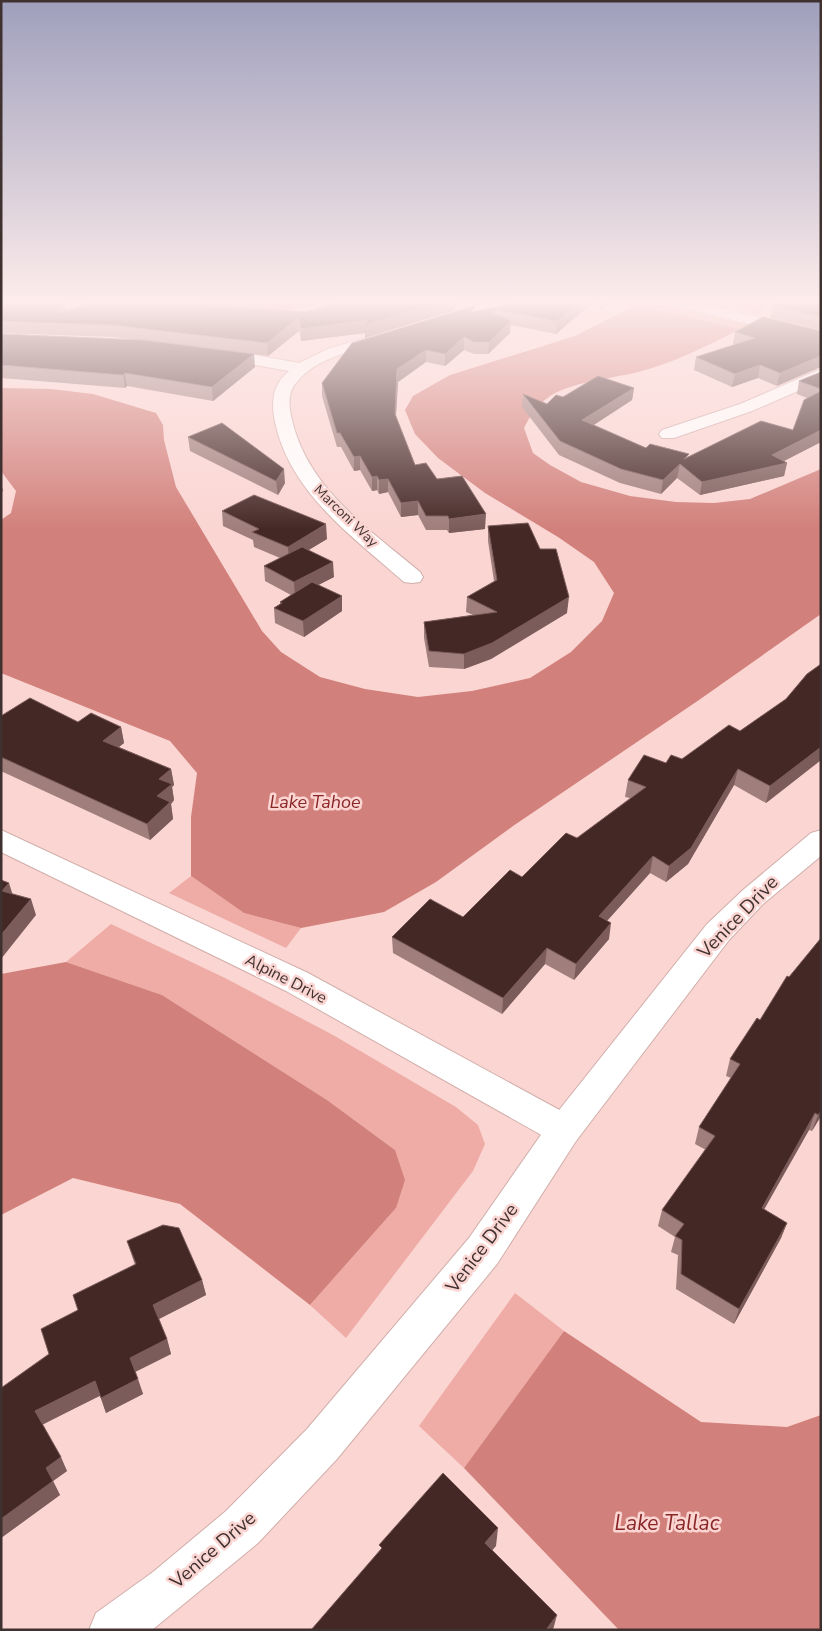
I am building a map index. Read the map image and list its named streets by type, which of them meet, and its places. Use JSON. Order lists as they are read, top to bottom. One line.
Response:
{"streets":{"street":["Marconi Way","Venice Drive","Alpine Drive"]},"crossings":[["Venice Drive","Alpine Drive"]],"water":["Lake Tahoe","Lake Tallac"]}
